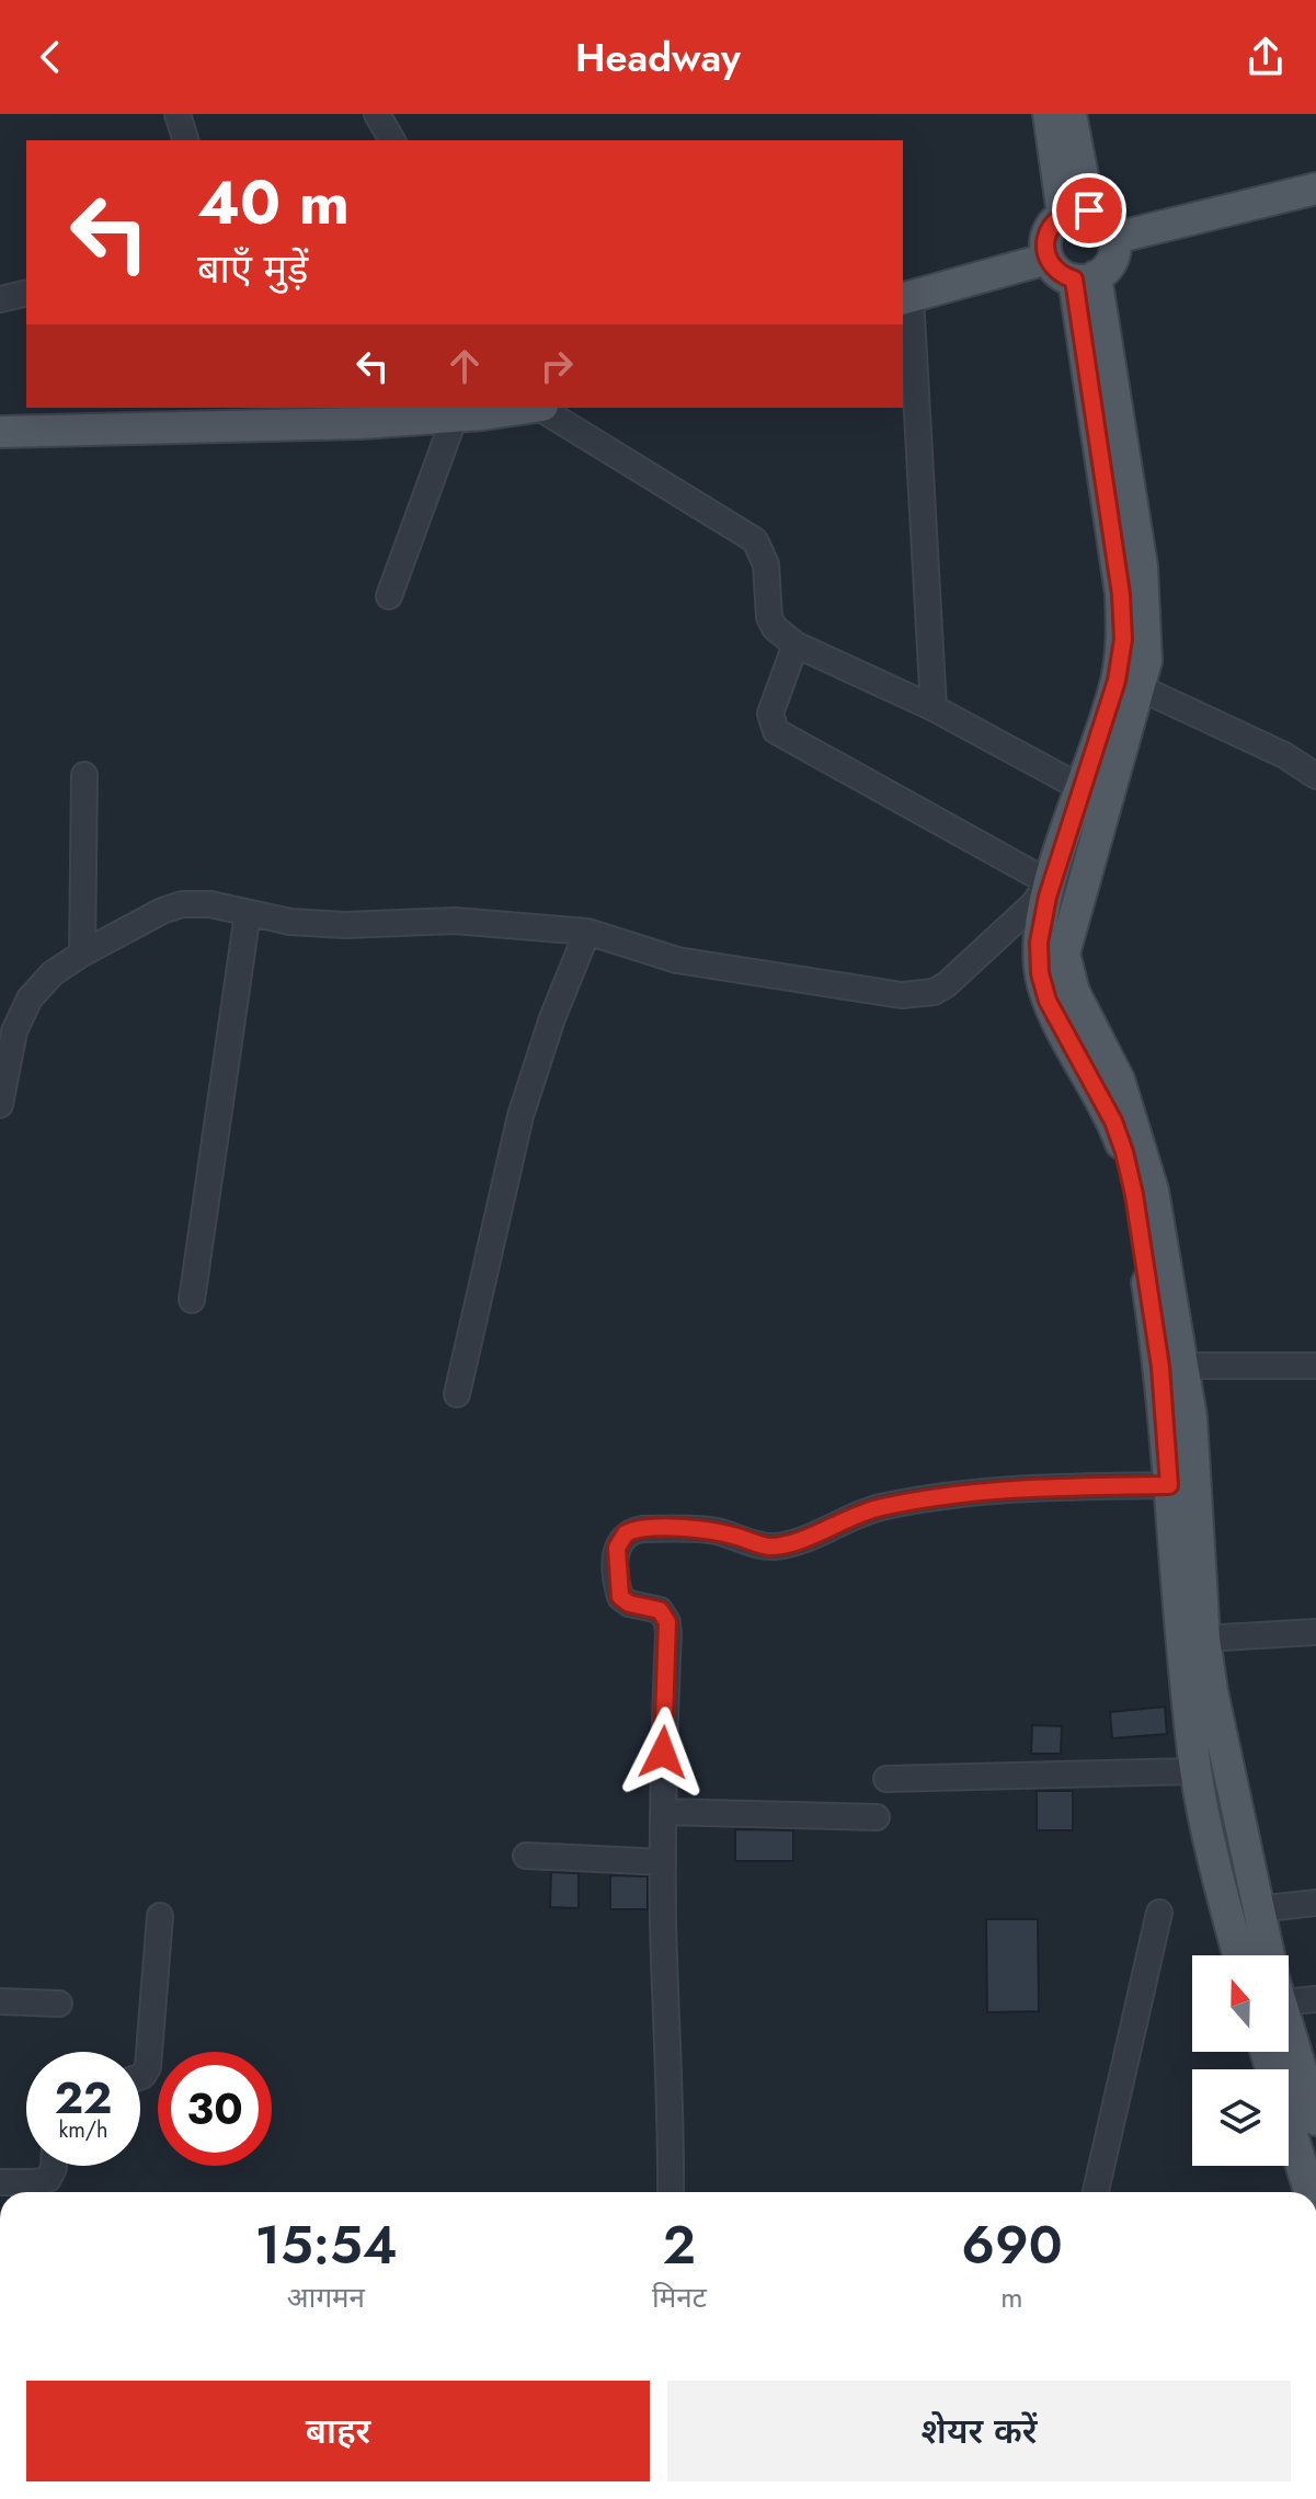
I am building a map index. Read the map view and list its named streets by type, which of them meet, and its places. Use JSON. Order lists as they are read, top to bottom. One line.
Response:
{"north":"top","page":{"header":"Headway","turn":["40 m","बाएँ मुड़ें"],"speed":"22 km/h","limit":"30","eta":["15:54","आगमन","2","मिनट","690","m"],"buttons":["बाहर","शेयर करें"]}}
